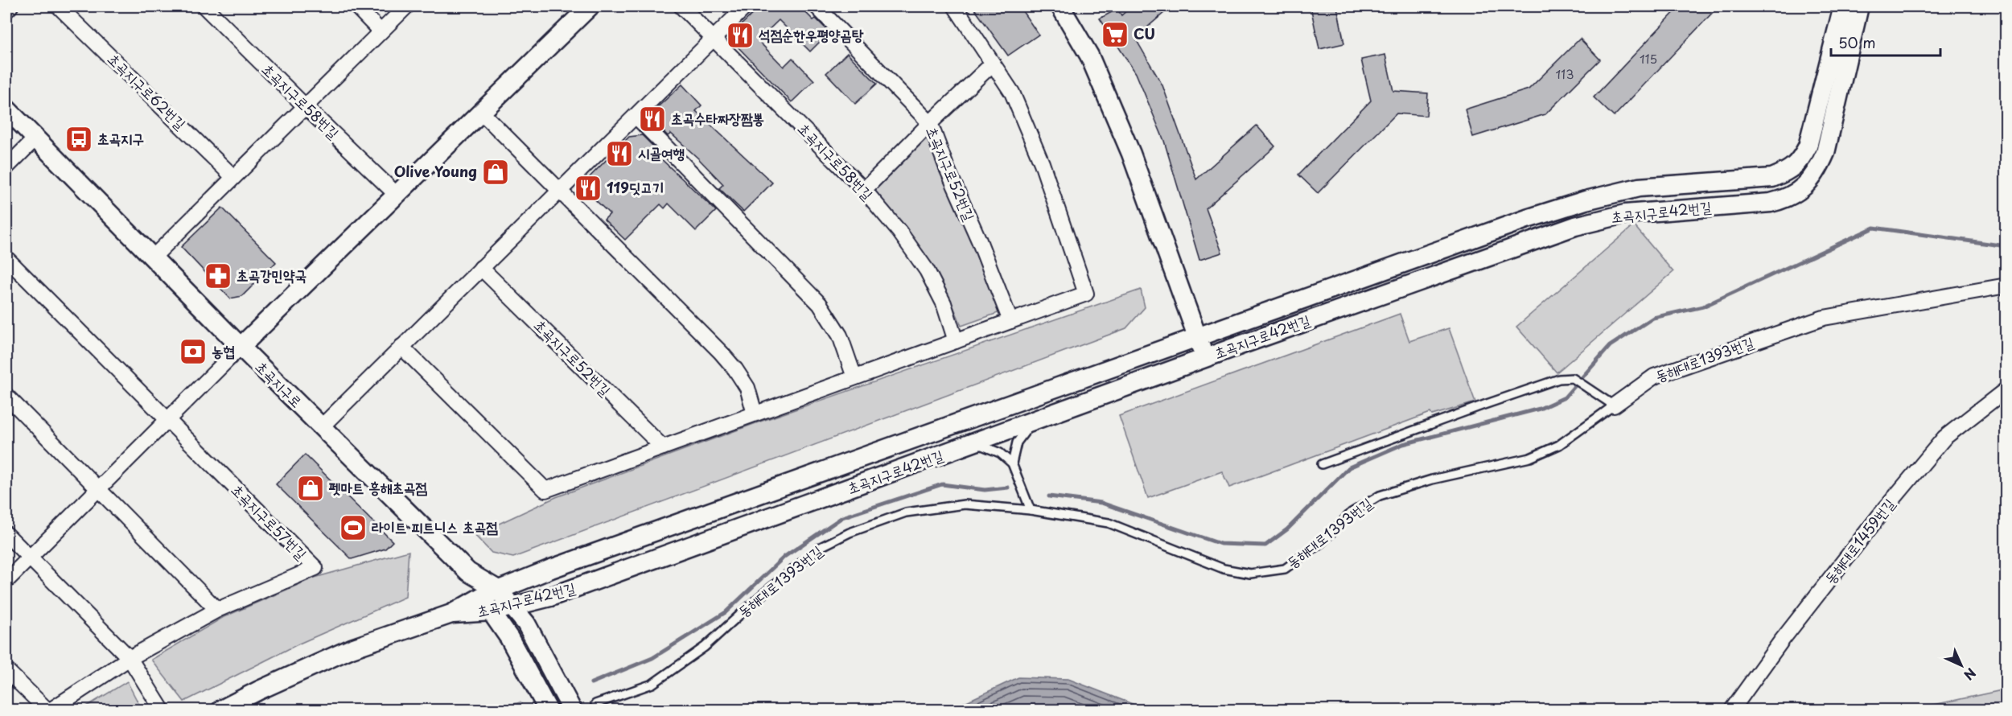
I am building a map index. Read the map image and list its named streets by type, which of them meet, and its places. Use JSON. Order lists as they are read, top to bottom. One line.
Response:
{"streets":{"street":["초곡지구로62번길","초곡지구로58번길","초곡지구로52번길","초곡지구로42번길","동해대로1393번길","초곡지구로","초곡지구로57번길","동해대로1459번길"]},"crossings":[["초곡지구로42번길","초곡지구로"]],"places":{"supermarket":["CU"],"restaurant":["석점순한우평양곰탕","초곡수타짜장짬뽕","시골여행","119딧고기"],"bus stop":["초곡지구"],"shop":["Olive Young","펫마트 흥해초곡점"],"pharmacy":["초곡강민약국"],"bank":["농협"],"sports":["라이트 피트니스 초곡점"]},"house_numbers":["115","113"],"scale_bar":"50 m","north":"bottom right"}
